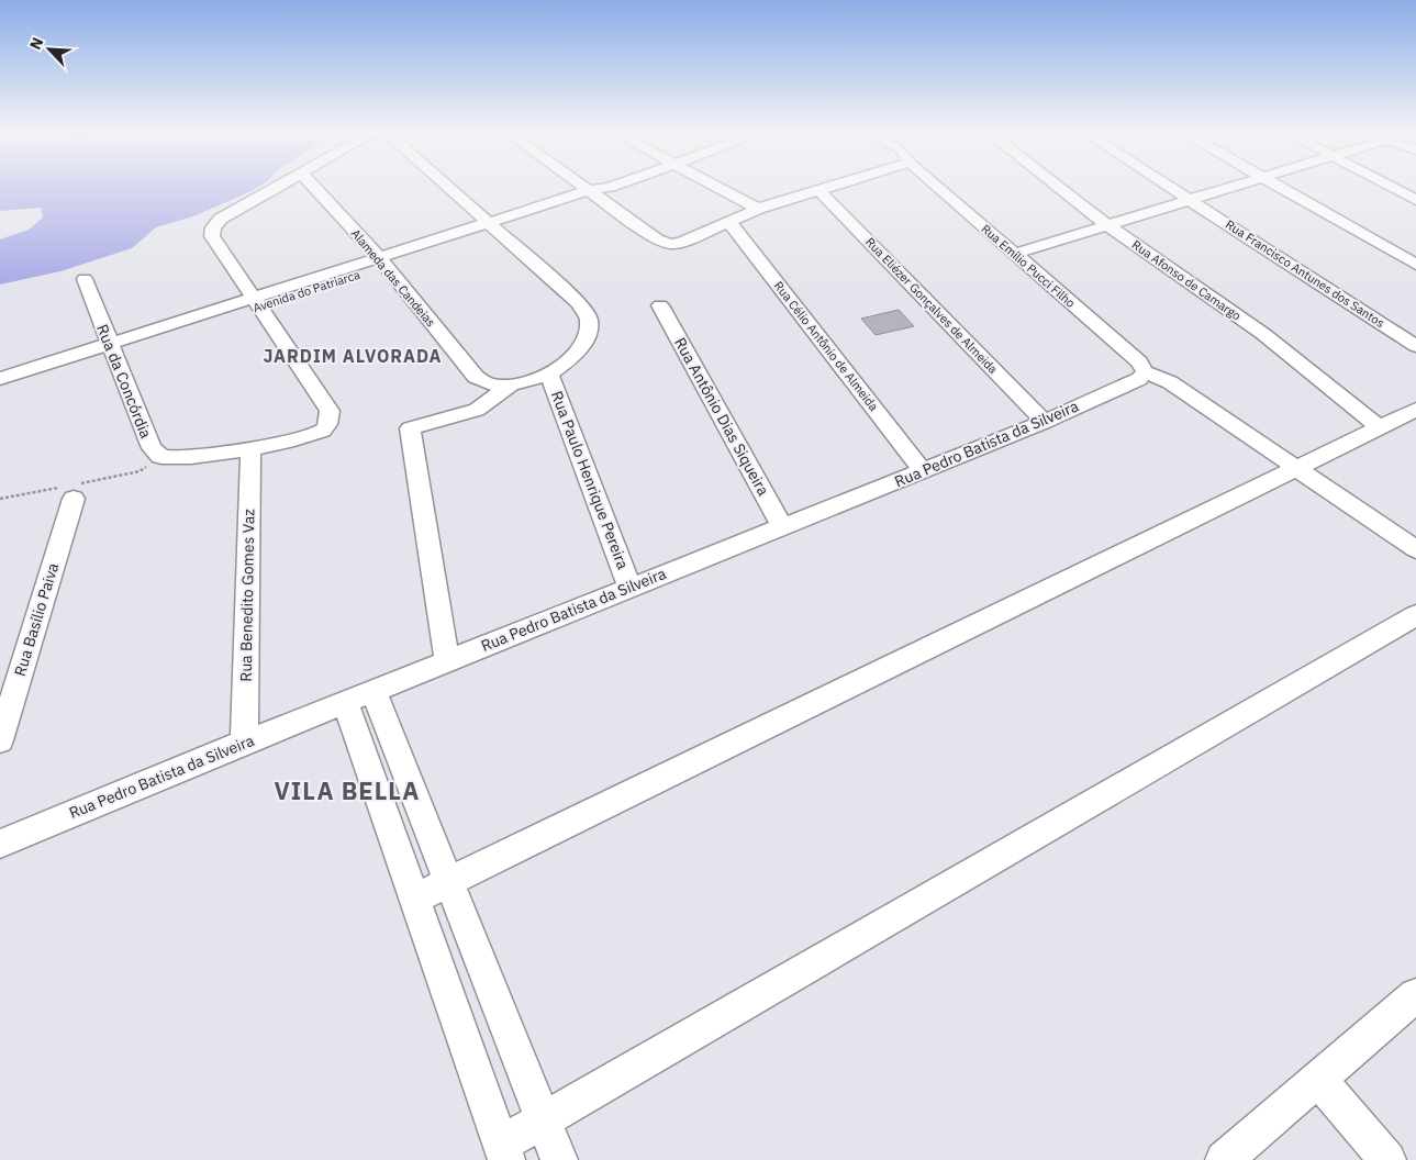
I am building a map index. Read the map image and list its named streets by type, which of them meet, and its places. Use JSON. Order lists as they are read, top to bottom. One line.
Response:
{"streets":{"street":["Rua Emílio Pucci Filho","Rua Francisco Antunes dos Santos","Alameda das Candeias","Rua Afonso de Camargo","Avenida do Patriarca","Rua Eliézer Gonçalves de Almeida","Rua Célio Antônio de Almeida","Rua da Concórdia","Rua Antônio Dias Siqueira","Rua Pedro Batista da Silveira","Rua Paulo Henrique Pereira","Rua Benedito Gomes Vaz","Rua Basílio Paiva"]},"crossings":[["Rua Emílio Pucci Filho","Rua Pedro Batista da Silveira"],["Alameda das Candeias","Avenida do Patriarca"],["Alameda das Candeias","Rua Paulo Henrique Pereira"],["Avenida do Patriarca","Rua da Concórdia"],["Rua Eliézer Gonçalves de Almeida","Rua Pedro Batista da Silveira"],["Rua Célio Antônio de Almeida","Rua Pedro Batista da Silveira"],["Rua da Concórdia","Rua Benedito Gomes Vaz"],["Rua Antônio Dias Siqueira","Rua Pedro Batista da Silveira"],["Rua Pedro Batista da Silveira","Rua Paulo Henrique Pereira"],["Rua Pedro Batista da Silveira","Rua Benedito Gomes Vaz"]],"districts":["JARDIM ALVORADA","VILA BELLA"],"north":"top left"}
